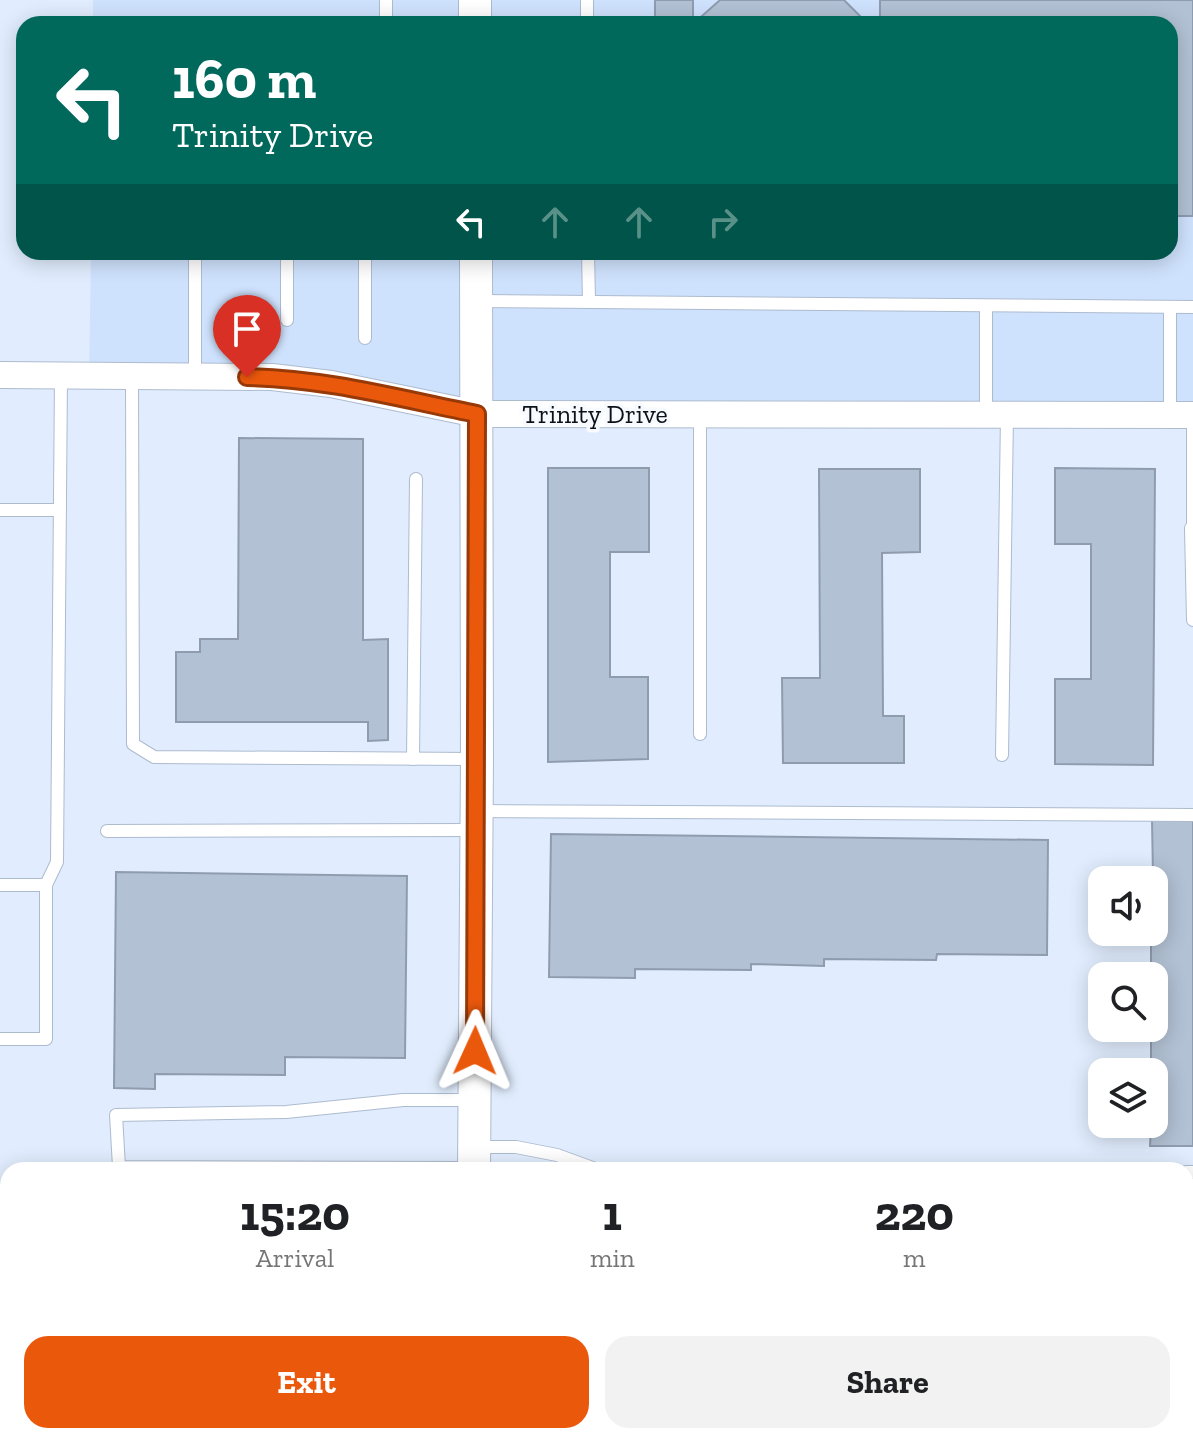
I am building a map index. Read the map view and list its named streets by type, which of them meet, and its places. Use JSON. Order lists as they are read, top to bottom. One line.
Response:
{"streets":{"street":["Trinity Drive"]},"page":{"turn":["160 m","Trinity Drive"],"eta":["15:20","Arrival","1","min","220","m"],"buttons":["Exit","Share"]}}
